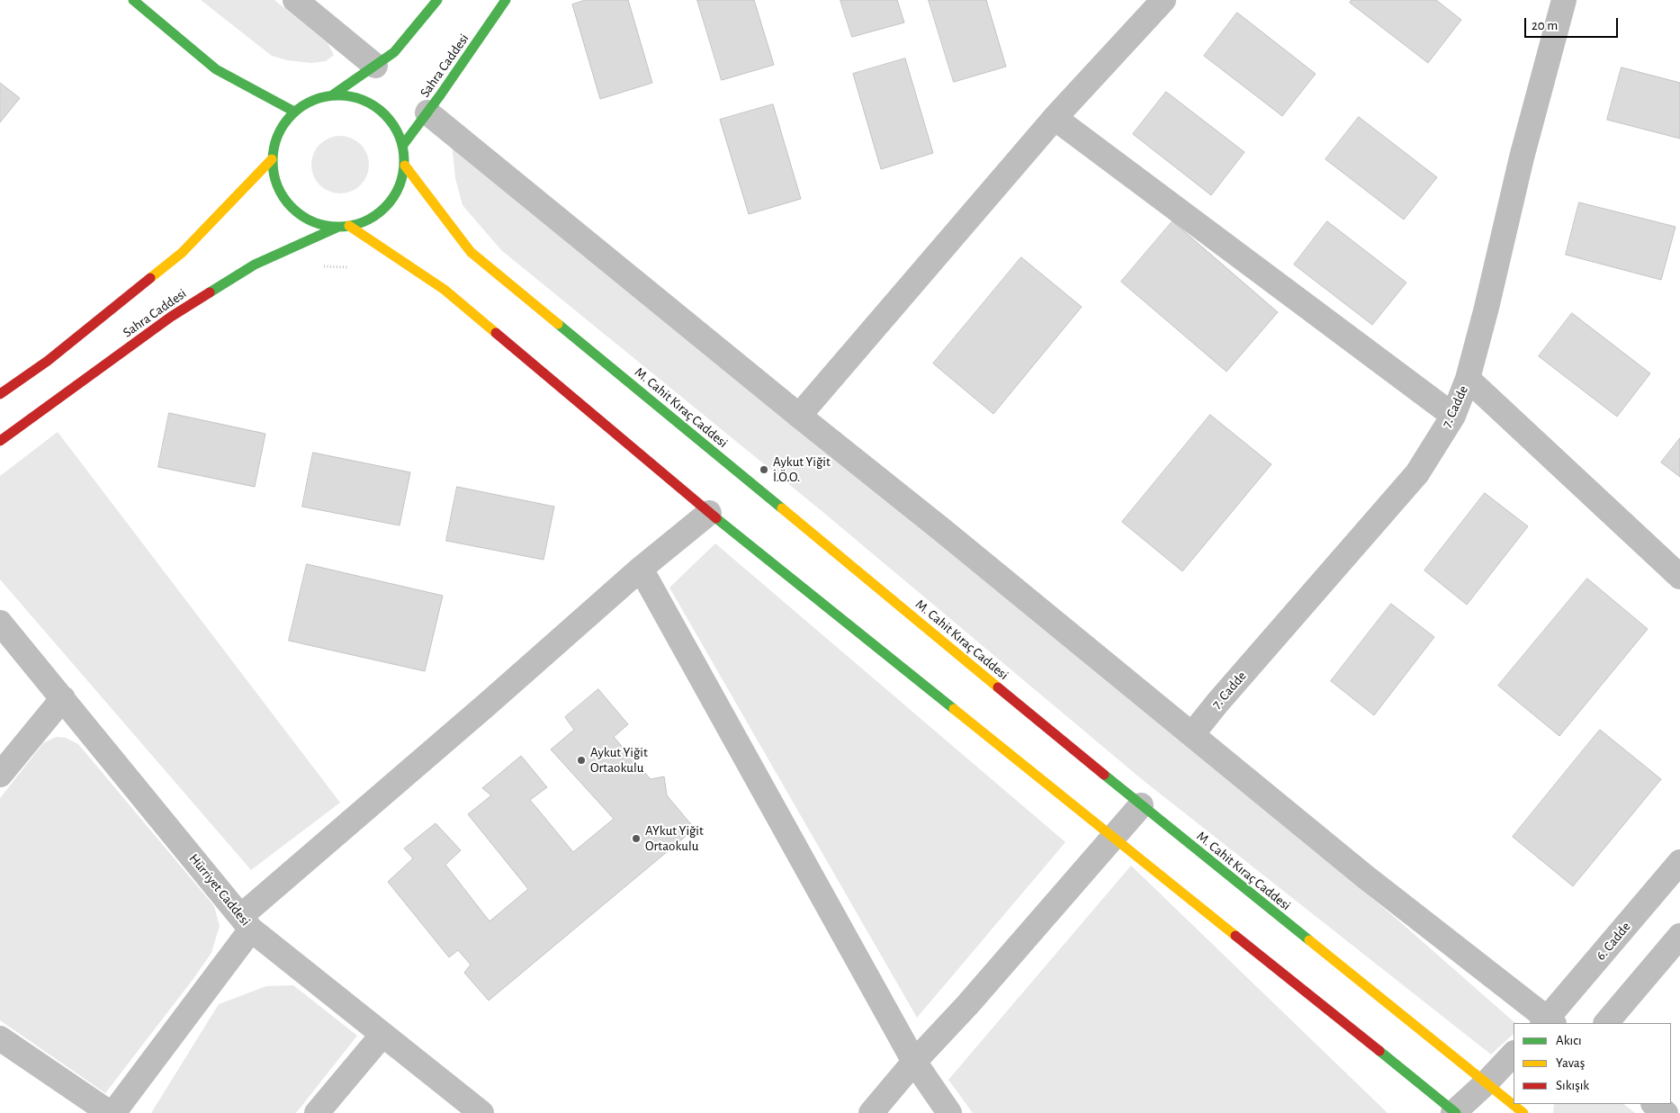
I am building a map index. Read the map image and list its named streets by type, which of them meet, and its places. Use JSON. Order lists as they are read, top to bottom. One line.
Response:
{"streets":{"street":["Sahra Caddesi","7. Cadde","M. Cahit Kıraç Caddesi","Hürriyet Caddesi","6. Cadde"]},"crossings":[["Sahra Caddesi","M. Cahit Kıraç Caddesi"]],"places":["Aykut Yiğit İ.Ö.O.","Aykut Yiğit Ortaokulu","AYkut Yiğit Ortaokulu"],"legend":["Akıcı","Yavaş","Sıkışık"],"scale_bar":"20 m"}
